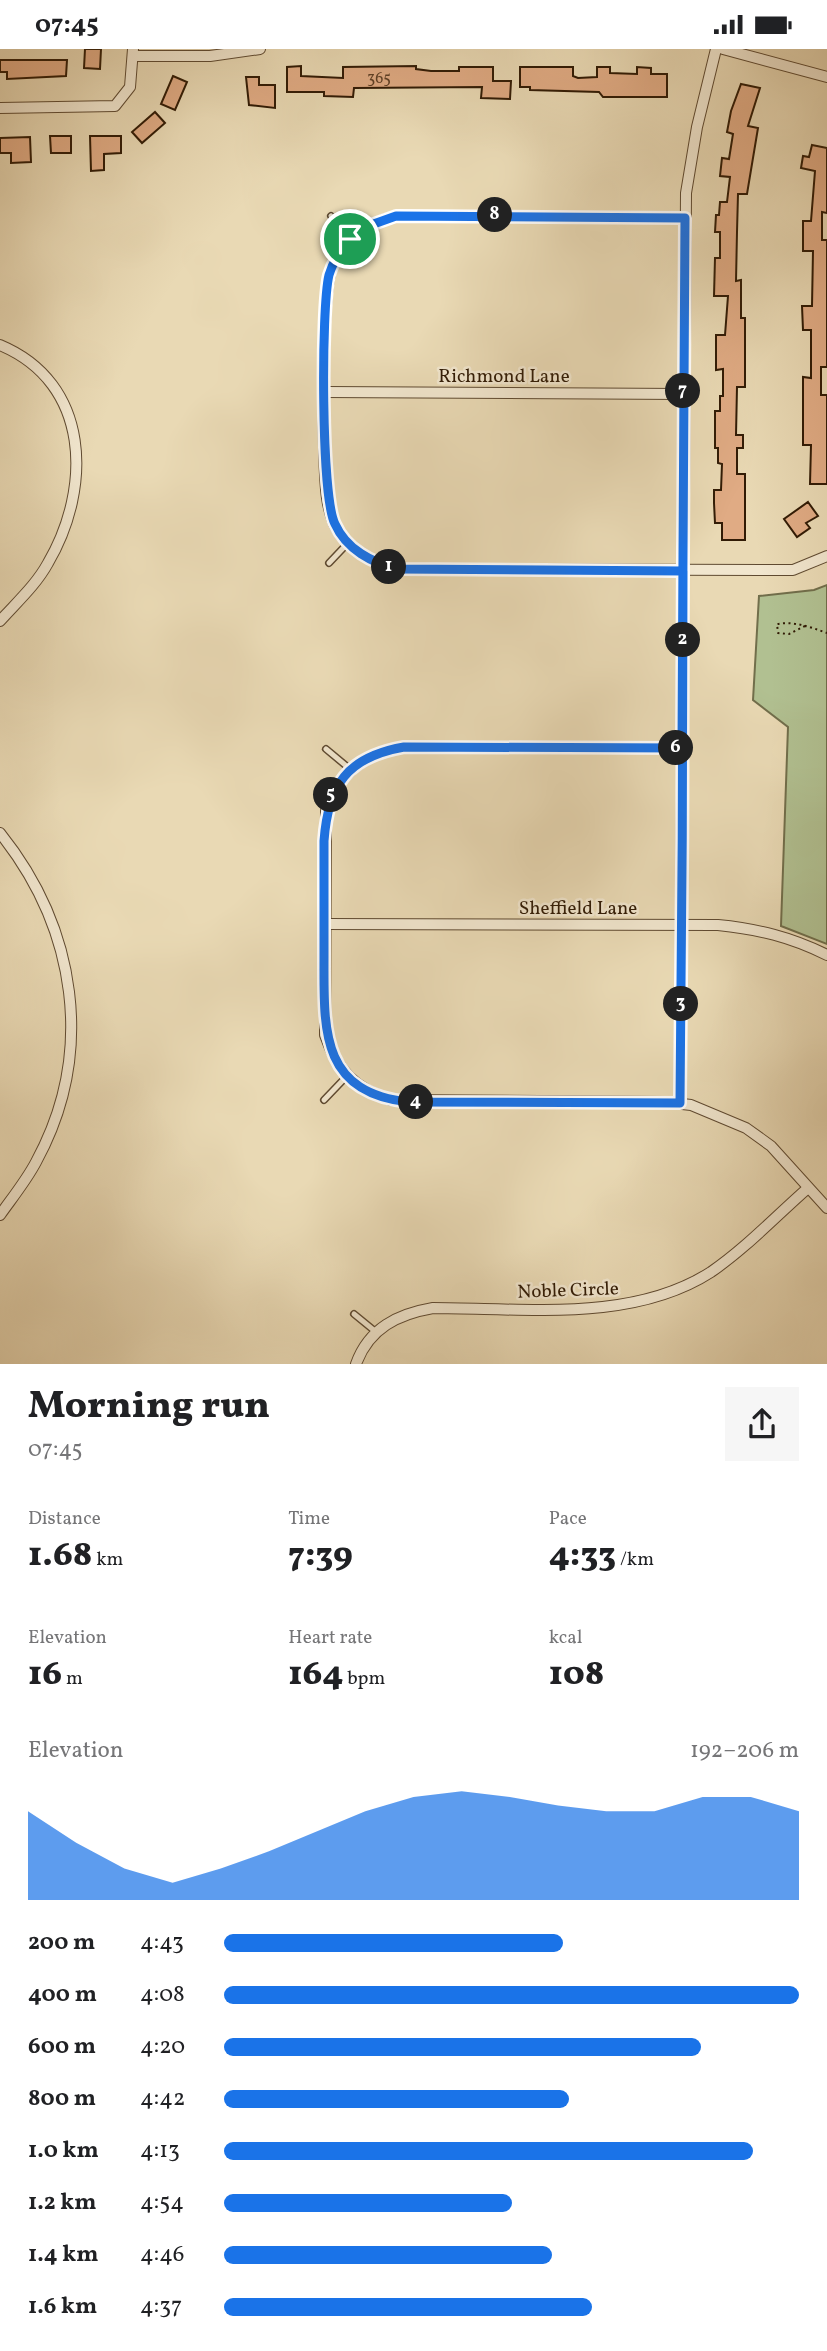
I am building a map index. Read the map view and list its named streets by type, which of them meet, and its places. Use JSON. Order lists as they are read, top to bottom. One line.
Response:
{"streets":{"street":["Richmond Lane","Sheffield Lane","Noble Circle"]},"house_numbers":["365"],"page":{"status":"07:45","pins":["8","7","1","2","6","5","3","4"],"heading":["Morning run","07:45"],"stats":[["Distance","1.68 km"],["Time","7:39"],["Pace","4:33 /km"],["Elevation","16 m"],["Heart rate","164 bpm"],["kcal","108"]],"chart":["Elevation","192–206 m"],"list":[{"name":"200 m","note":"4:43"},{"name":"400 m","note":"4:08"},{"name":"600 m","note":"4:20"},{"name":"800 m","note":"4:42"},{"name":"1.0 km","note":"4:13"},{"name":"1.2 km","note":"4:54"},{"name":"1.4 km","note":"4:46"},{"name":"1.6 km","note":"4:37"}]}}
